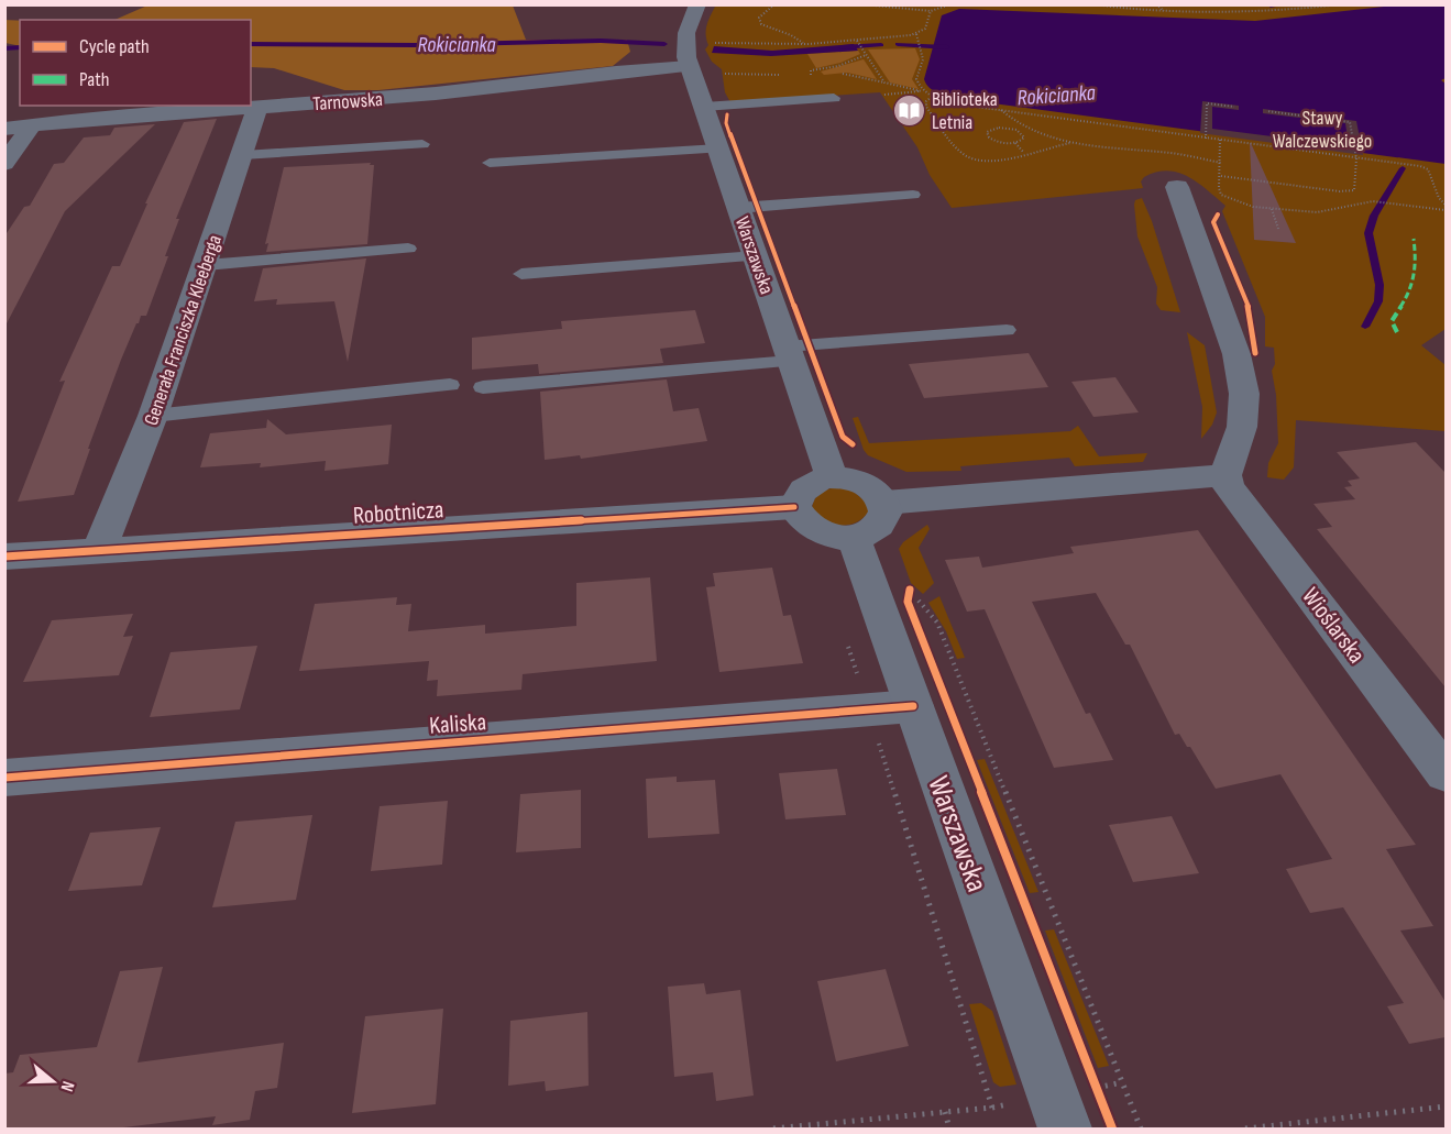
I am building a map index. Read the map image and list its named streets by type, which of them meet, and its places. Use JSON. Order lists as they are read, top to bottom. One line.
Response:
{"streets":{"street":["Tarnowska","Warszawska","Generała Franciszka Kleeberga","Robotnicza","Wioślarska","Kaliska"]},"crossings":[["Tarnowska","Warszawska"],["Tarnowska","Generała Franciszka Kleeberga"],["Warszawska","Robotnicza"],["Warszawska","Kaliska"],["Generała Franciszka Kleeberga","Robotnicza"]],"water":["Rokicianka"],"parks":["Stawy Walczewskiego"],"places":{"library":["Biblioteka Letnia"]},"legend":["Cycle path","Path"],"north":"right"}
